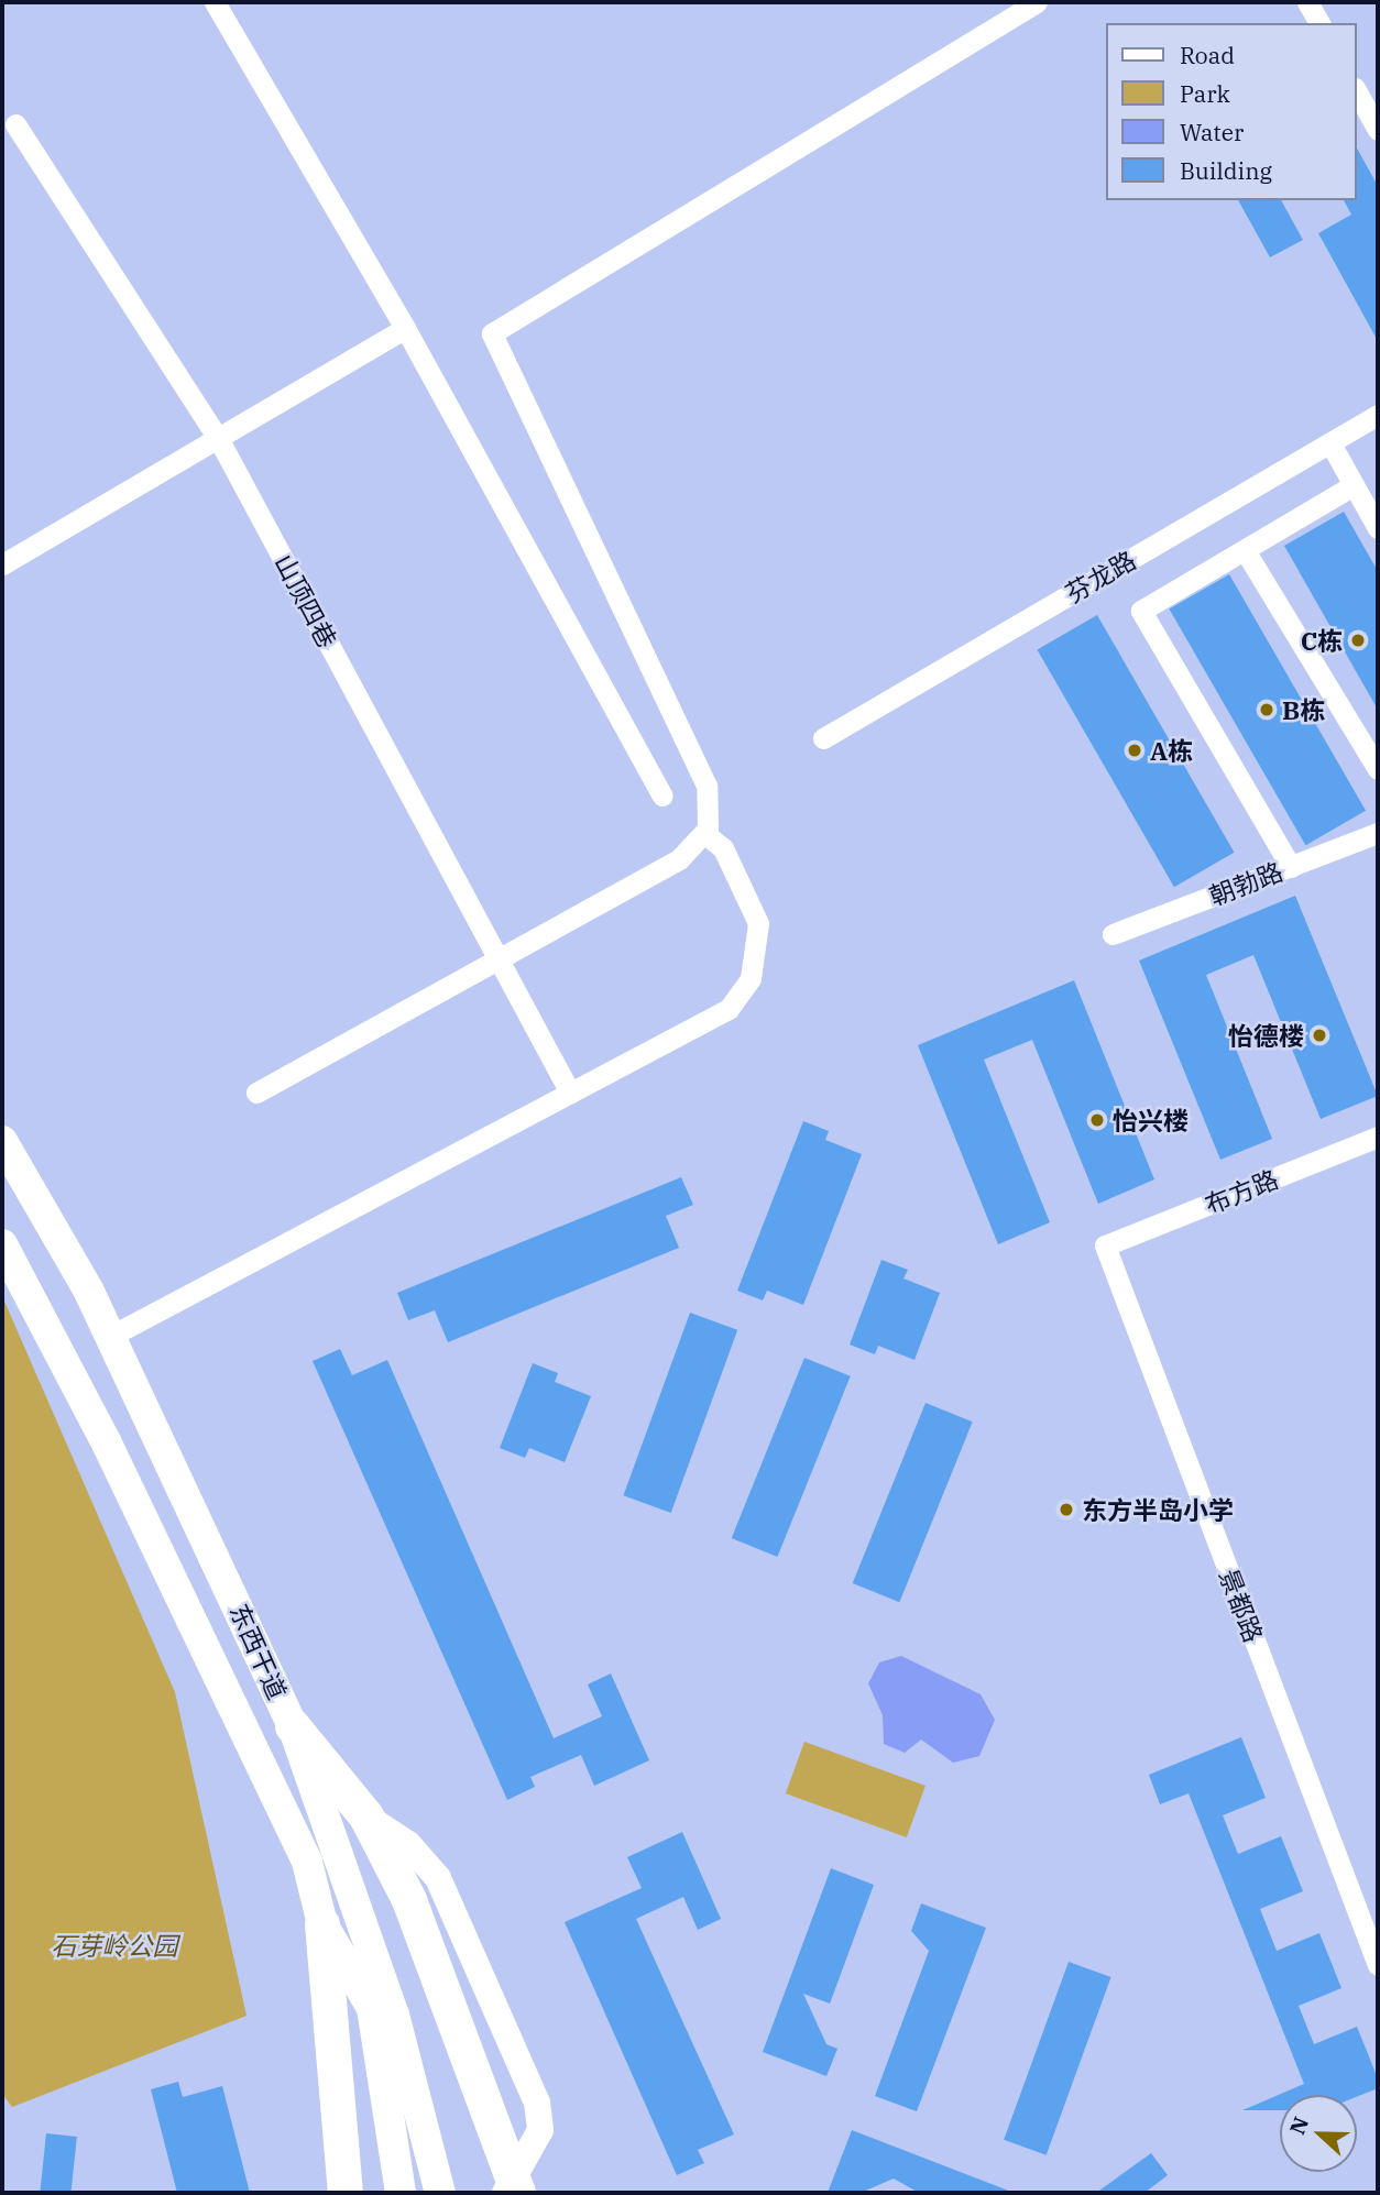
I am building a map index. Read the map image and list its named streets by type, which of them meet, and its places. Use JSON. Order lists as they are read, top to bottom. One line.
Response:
{"streets":{"main road":["东西干道"],"street":["芬龙路","山顶四巷","朝勃路","布方路","景都路"]},"crossings":[["布方路","景都路"]],"parks":["石芽岭公园"],"places":["C栋","B栋","A栋","怡德楼","怡兴楼","东方半岛小学"],"legend":["Road","Park","Water","Building"],"north":"left"}
